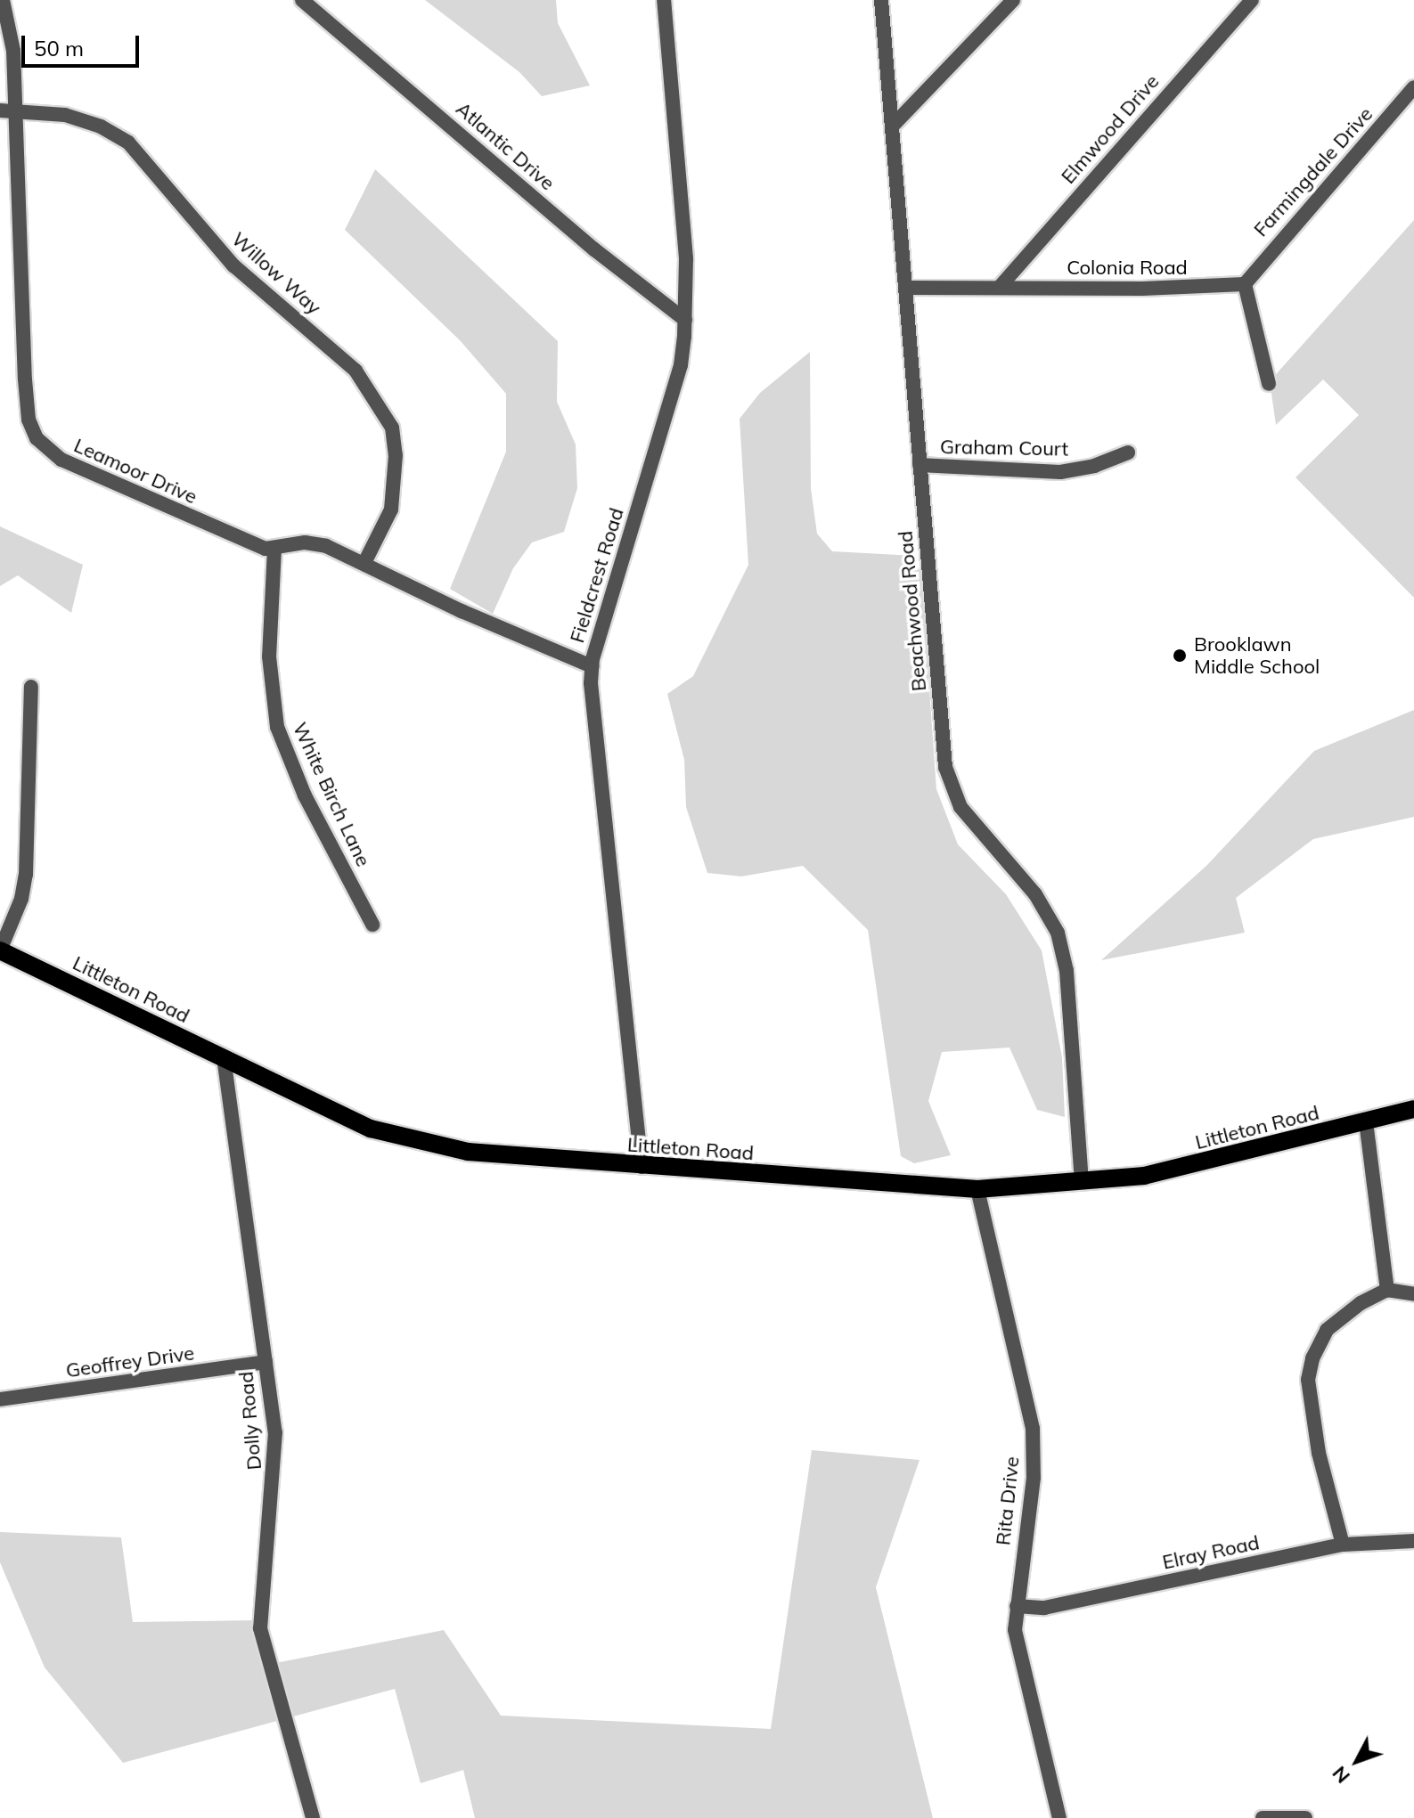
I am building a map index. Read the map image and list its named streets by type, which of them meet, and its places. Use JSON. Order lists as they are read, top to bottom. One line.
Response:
{"streets":{"main road":["Littleton Road"],"street":["Elmwood Drive","Atlantic Drive","Farmingdale Drive","Colonia Road","Willow Way","Graham Court","Leamoor Drive","Fieldcrest Road","Beachwood Road","White Birch Lane","Geoffrey Drive","Dolly Road","Rita Drive","Elray Road"]},"crossings":[["Elmwood Drive","Colonia Road"],["Atlantic Drive","Fieldcrest Road"],["Farmingdale Drive","Colonia Road"],["Colonia Road","Beachwood Road"],["Willow Way","Leamoor Drive"],["Graham Court","Beachwood Road"],["Leamoor Drive","Fieldcrest Road"],["Leamoor Drive","White Birch Lane"],["Fieldcrest Road","Littleton Road"],["Beachwood Road","Littleton Road"],["Littleton Road","Dolly Road"],["Littleton Road","Rita Drive"],["Geoffrey Drive","Dolly Road"],["Rita Drive","Elray Road"]],"places":["Brooklawn Middle School"],"scale_bar":"50 m","north":"bottom left"}
